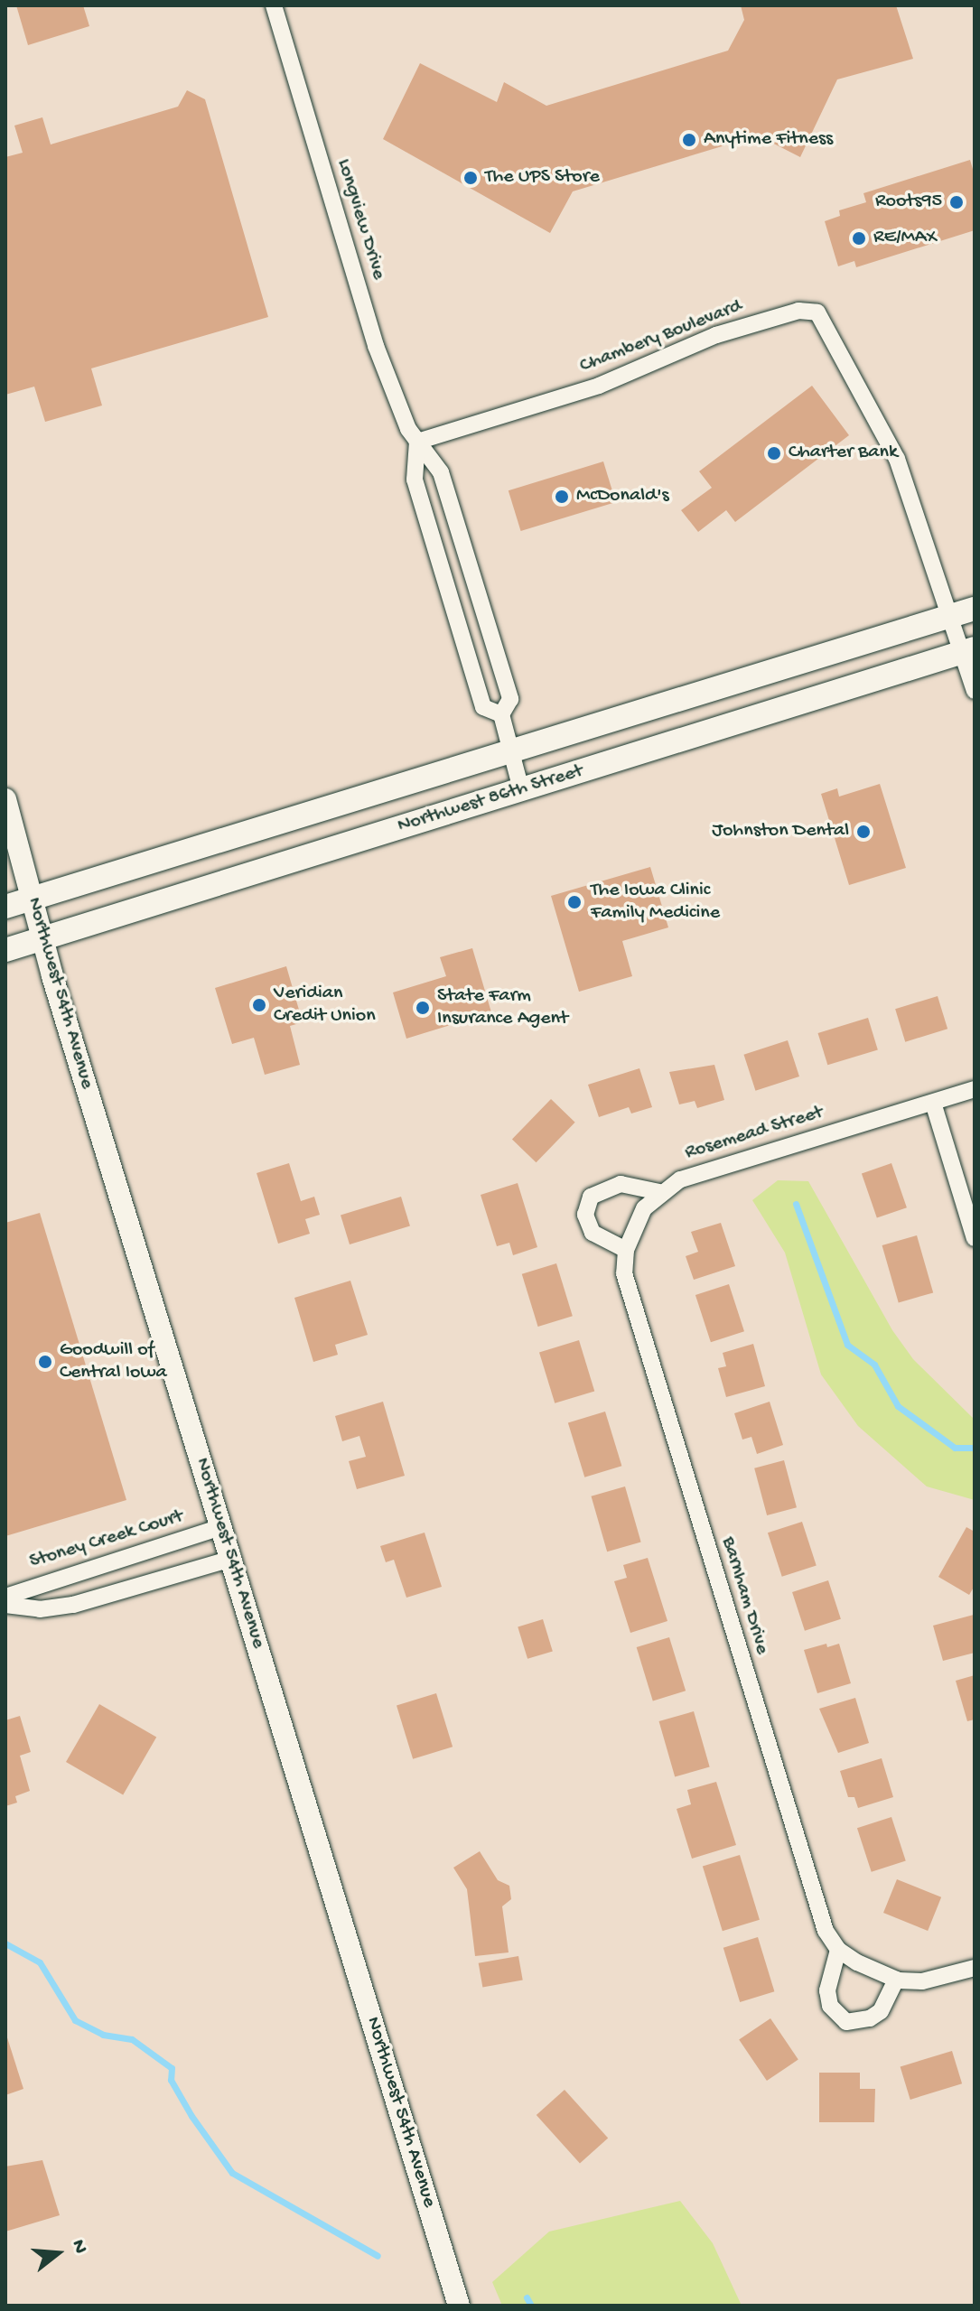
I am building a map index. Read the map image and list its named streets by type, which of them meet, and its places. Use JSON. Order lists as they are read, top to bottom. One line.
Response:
{"streets":{"main road":["Northwest 86th Street"],"street":["Longview Drive","Chambery Boulevard","Northwest 54th Avenue","Rosemead Street","Stoney Creek Court","Barnham Drive"]},"crossings":[["Longview Drive","Chambery Boulevard"],["Longview Drive","Northwest 86th Street"],["Chambery Boulevard","Northwest 86th Street"],["Northwest 86th Street","Northwest 54th Avenue"],["Northwest 54th Avenue","Stoney Creek Court"],["Rosemead Street","Barnham Drive"]],"places":["Anytime Fitness","The UPS Store","Roots95","RE/MAX","Charter Bank","McDonald's","Johnston Dental","The Iowa Clinic Family Medicine","Veridian Credit Union","State Farm Insurance Agent","Goodwill of Central Iowa"],"north":"right"}
